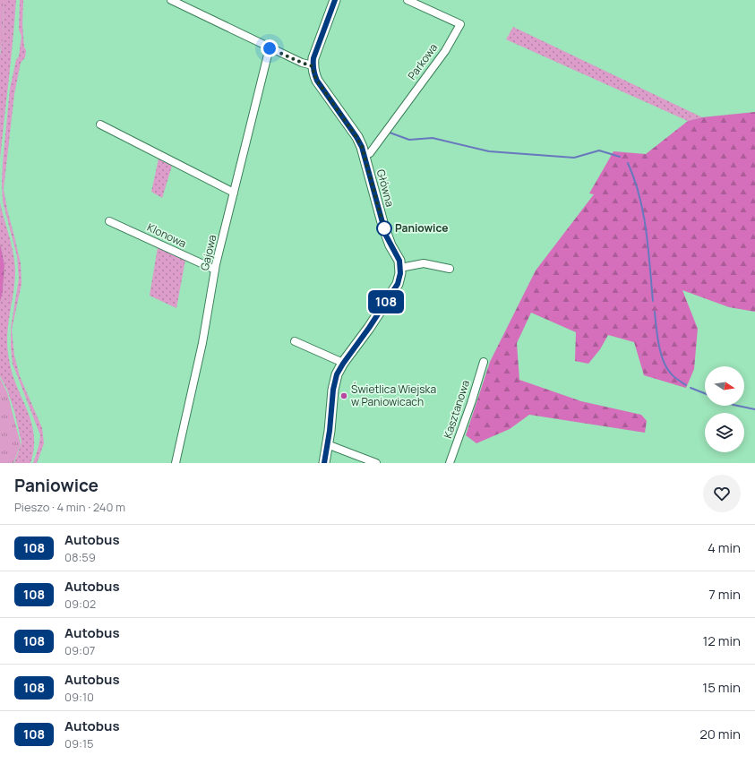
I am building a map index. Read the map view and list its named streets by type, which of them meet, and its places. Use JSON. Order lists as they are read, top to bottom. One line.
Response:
{"streets":{"street":["Parkowa","Główna","Klonowa","Gajowa","Kasztanowa"]},"crossings":[["Parkowa","Główna"],["Klonowa","Gajowa"]],"places":["Paniowice","Świetlica Wiejska w Paniowicach"],"lines":["bus line 108"],"north":"right","page":{"on_map":"108","heading":["Paniowice","Pieszo · 4 min · 240 m"],"list":[{"mark":"108","name":"Autobus","note":"08:59","value":"4 min"},{"mark":"108","name":"Autobus","note":"09:02","value":"7 min"},{"mark":"108","name":"Autobus","note":"09:07","value":"12 min"},{"mark":"108","name":"Autobus","note":"09:10","value":"15 min"},{"mark":"108","name":"Autobus","note":"09:15","value":"20 min"}]}}
